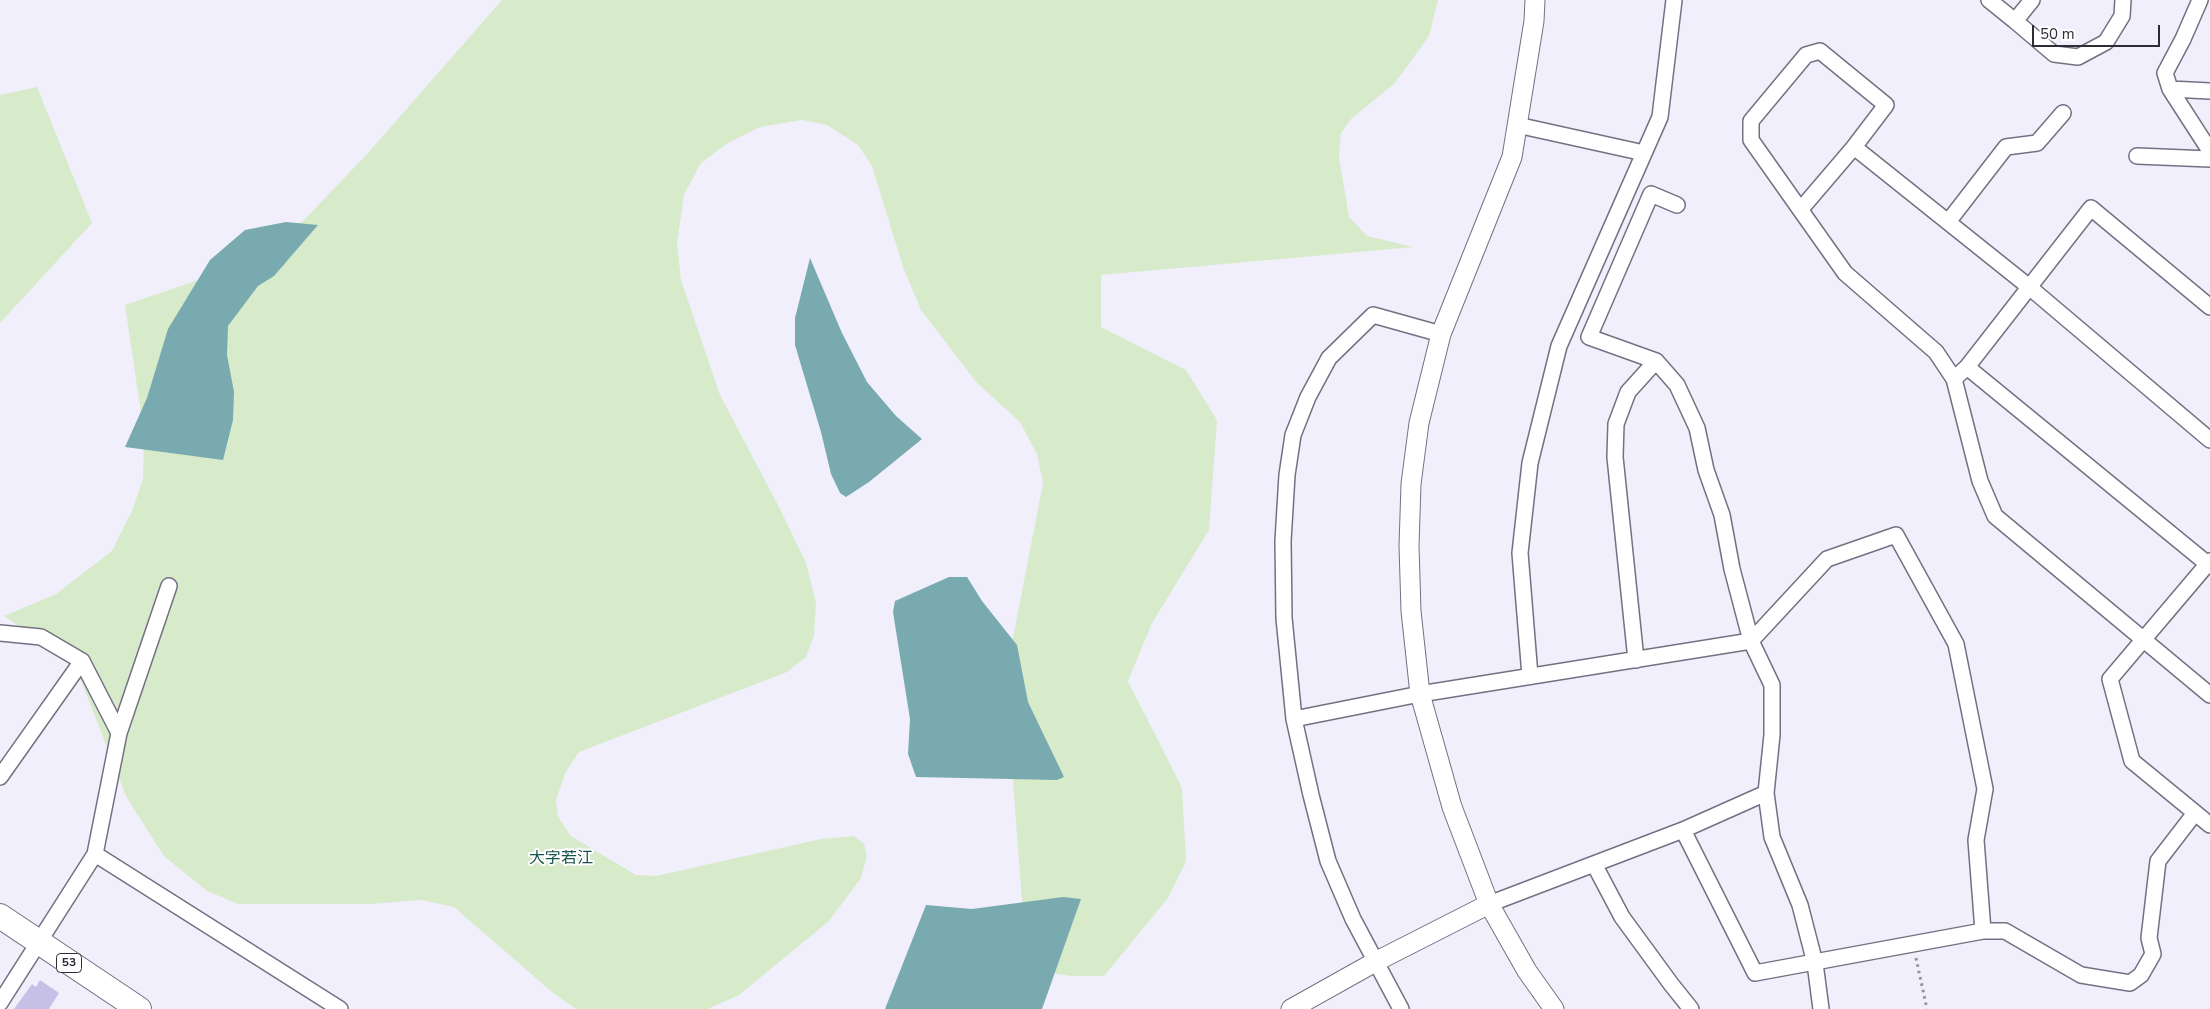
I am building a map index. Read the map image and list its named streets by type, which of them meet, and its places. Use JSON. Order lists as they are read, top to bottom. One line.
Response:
{"streets":{"main road":["53"]},"districts":["大字若江"],"scale_bar":"50 m"}
